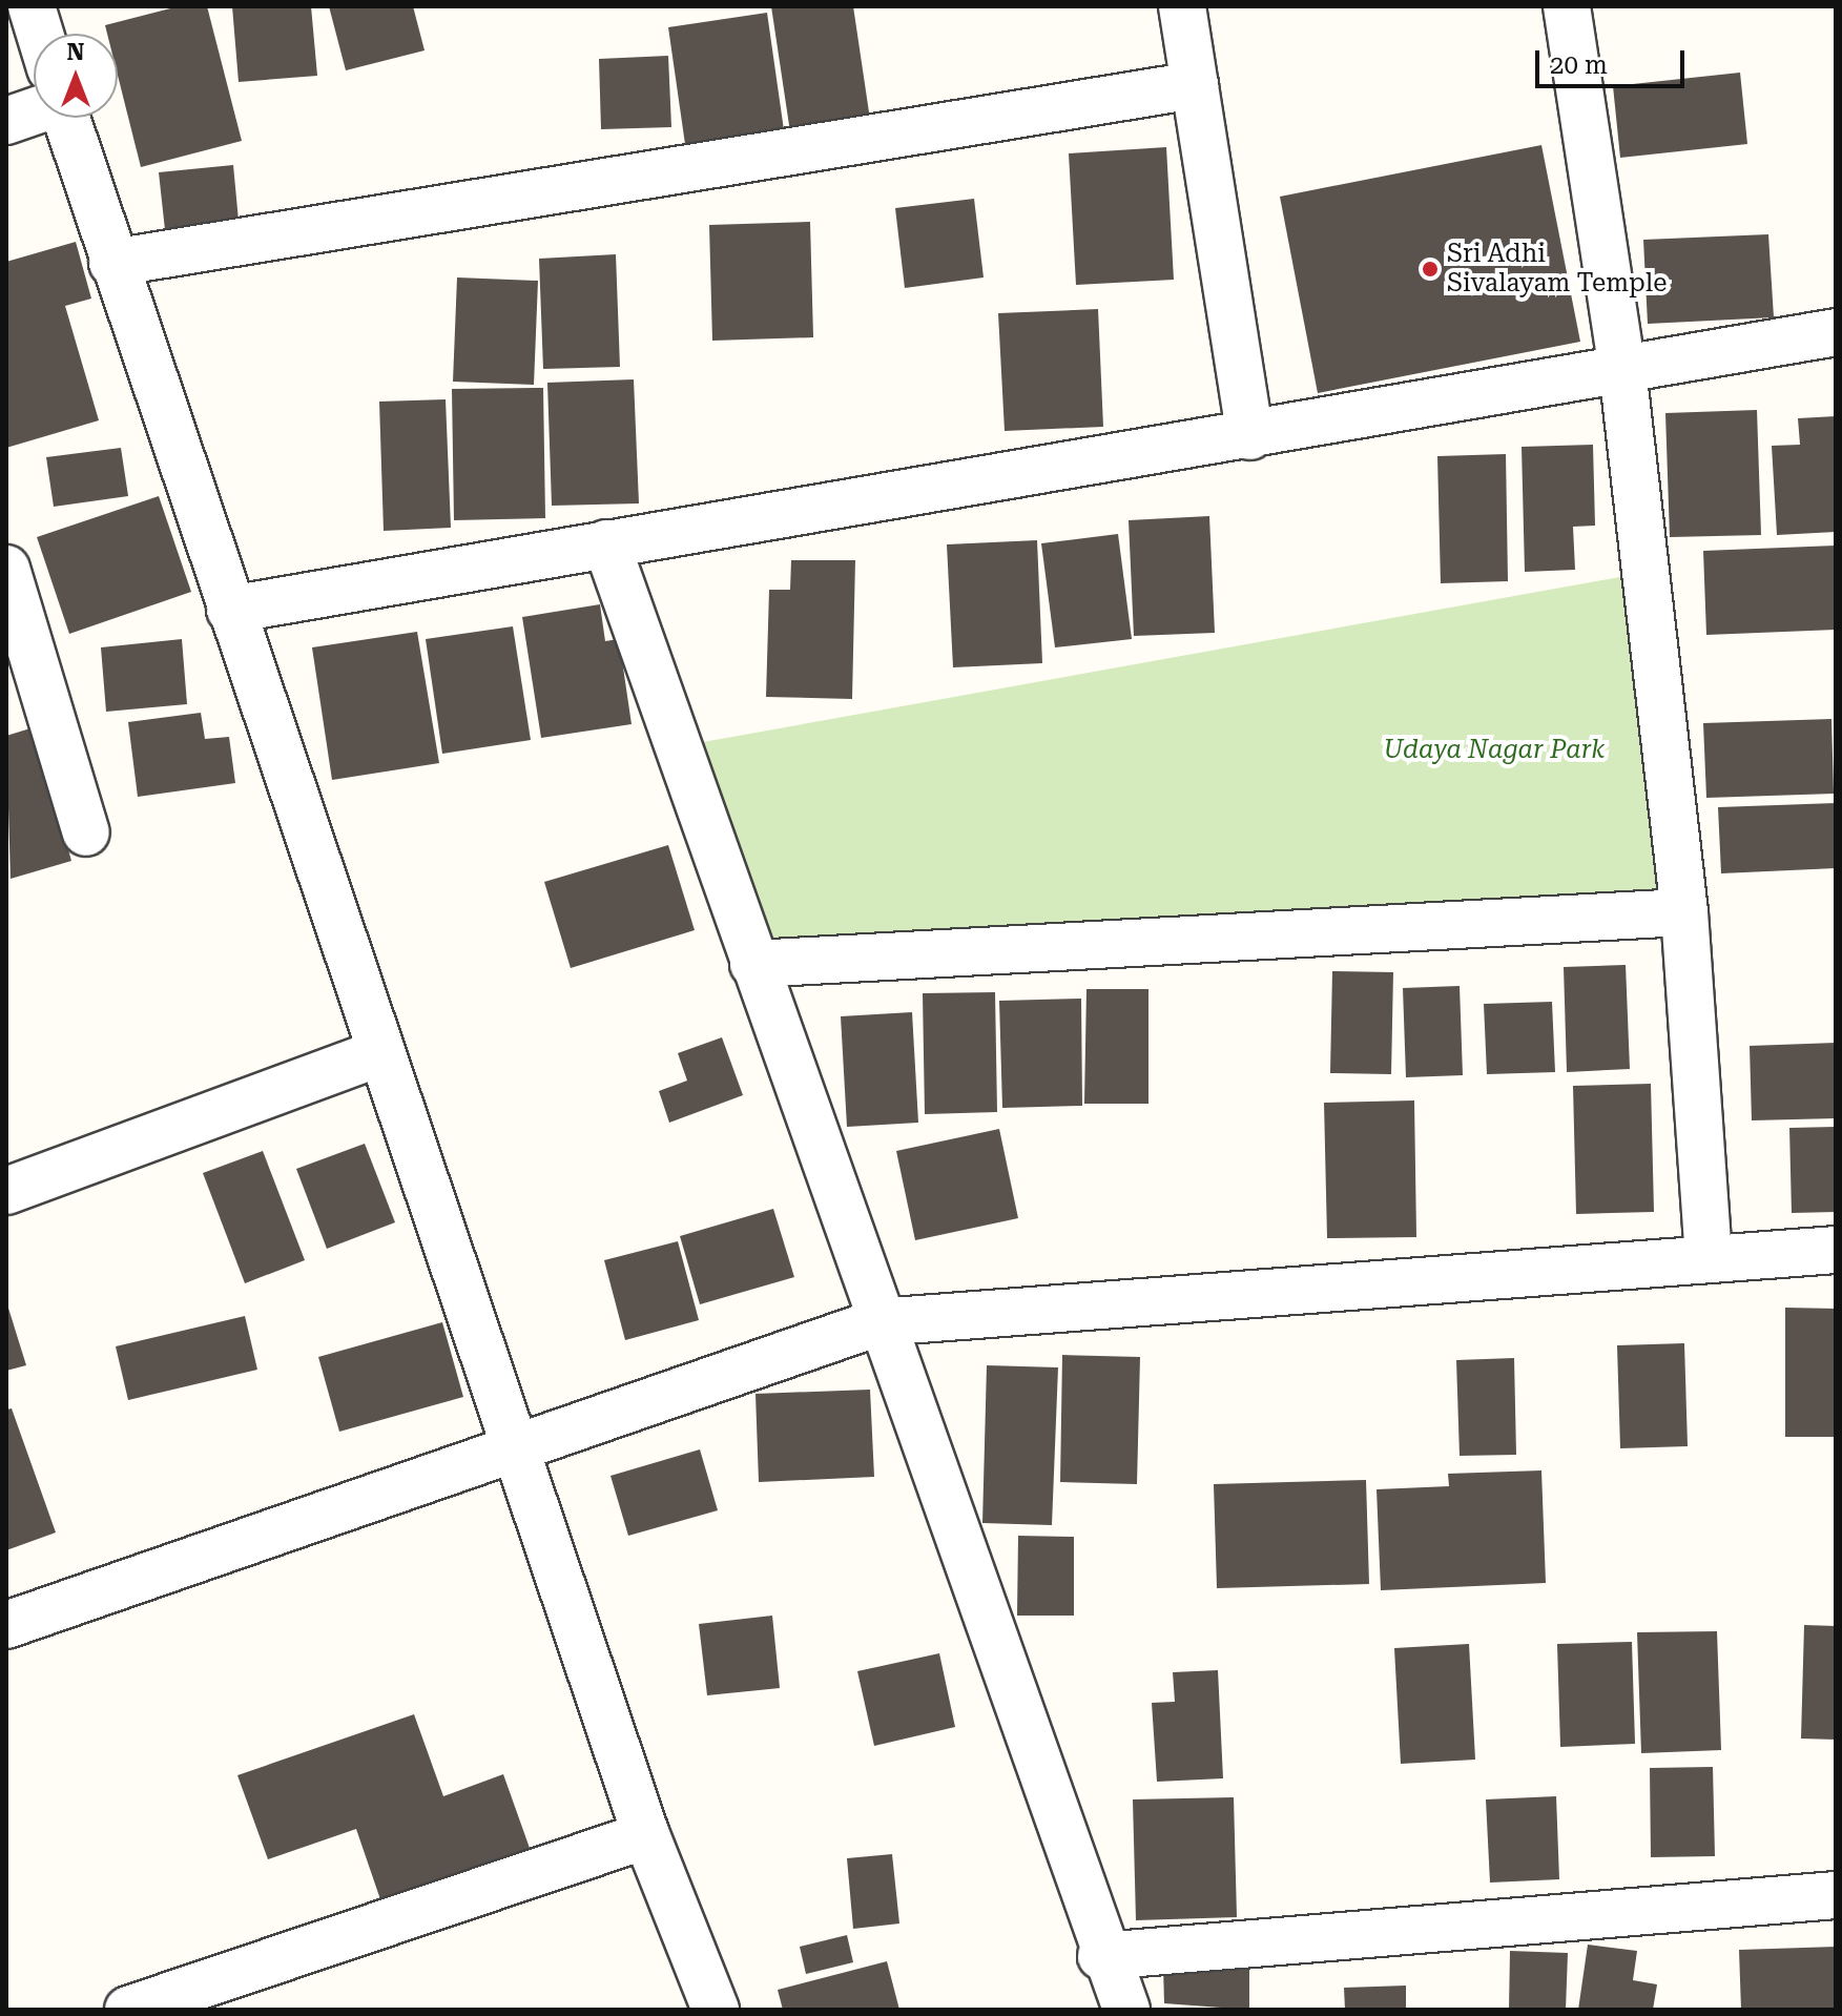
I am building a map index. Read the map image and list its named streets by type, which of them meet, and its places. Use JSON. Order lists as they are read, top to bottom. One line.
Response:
{"parks":["Udaya Nagar Park"],"places":["Sri Adhi Sivalayam Temple"],"scale_bar":"20 m","north":"top"}
